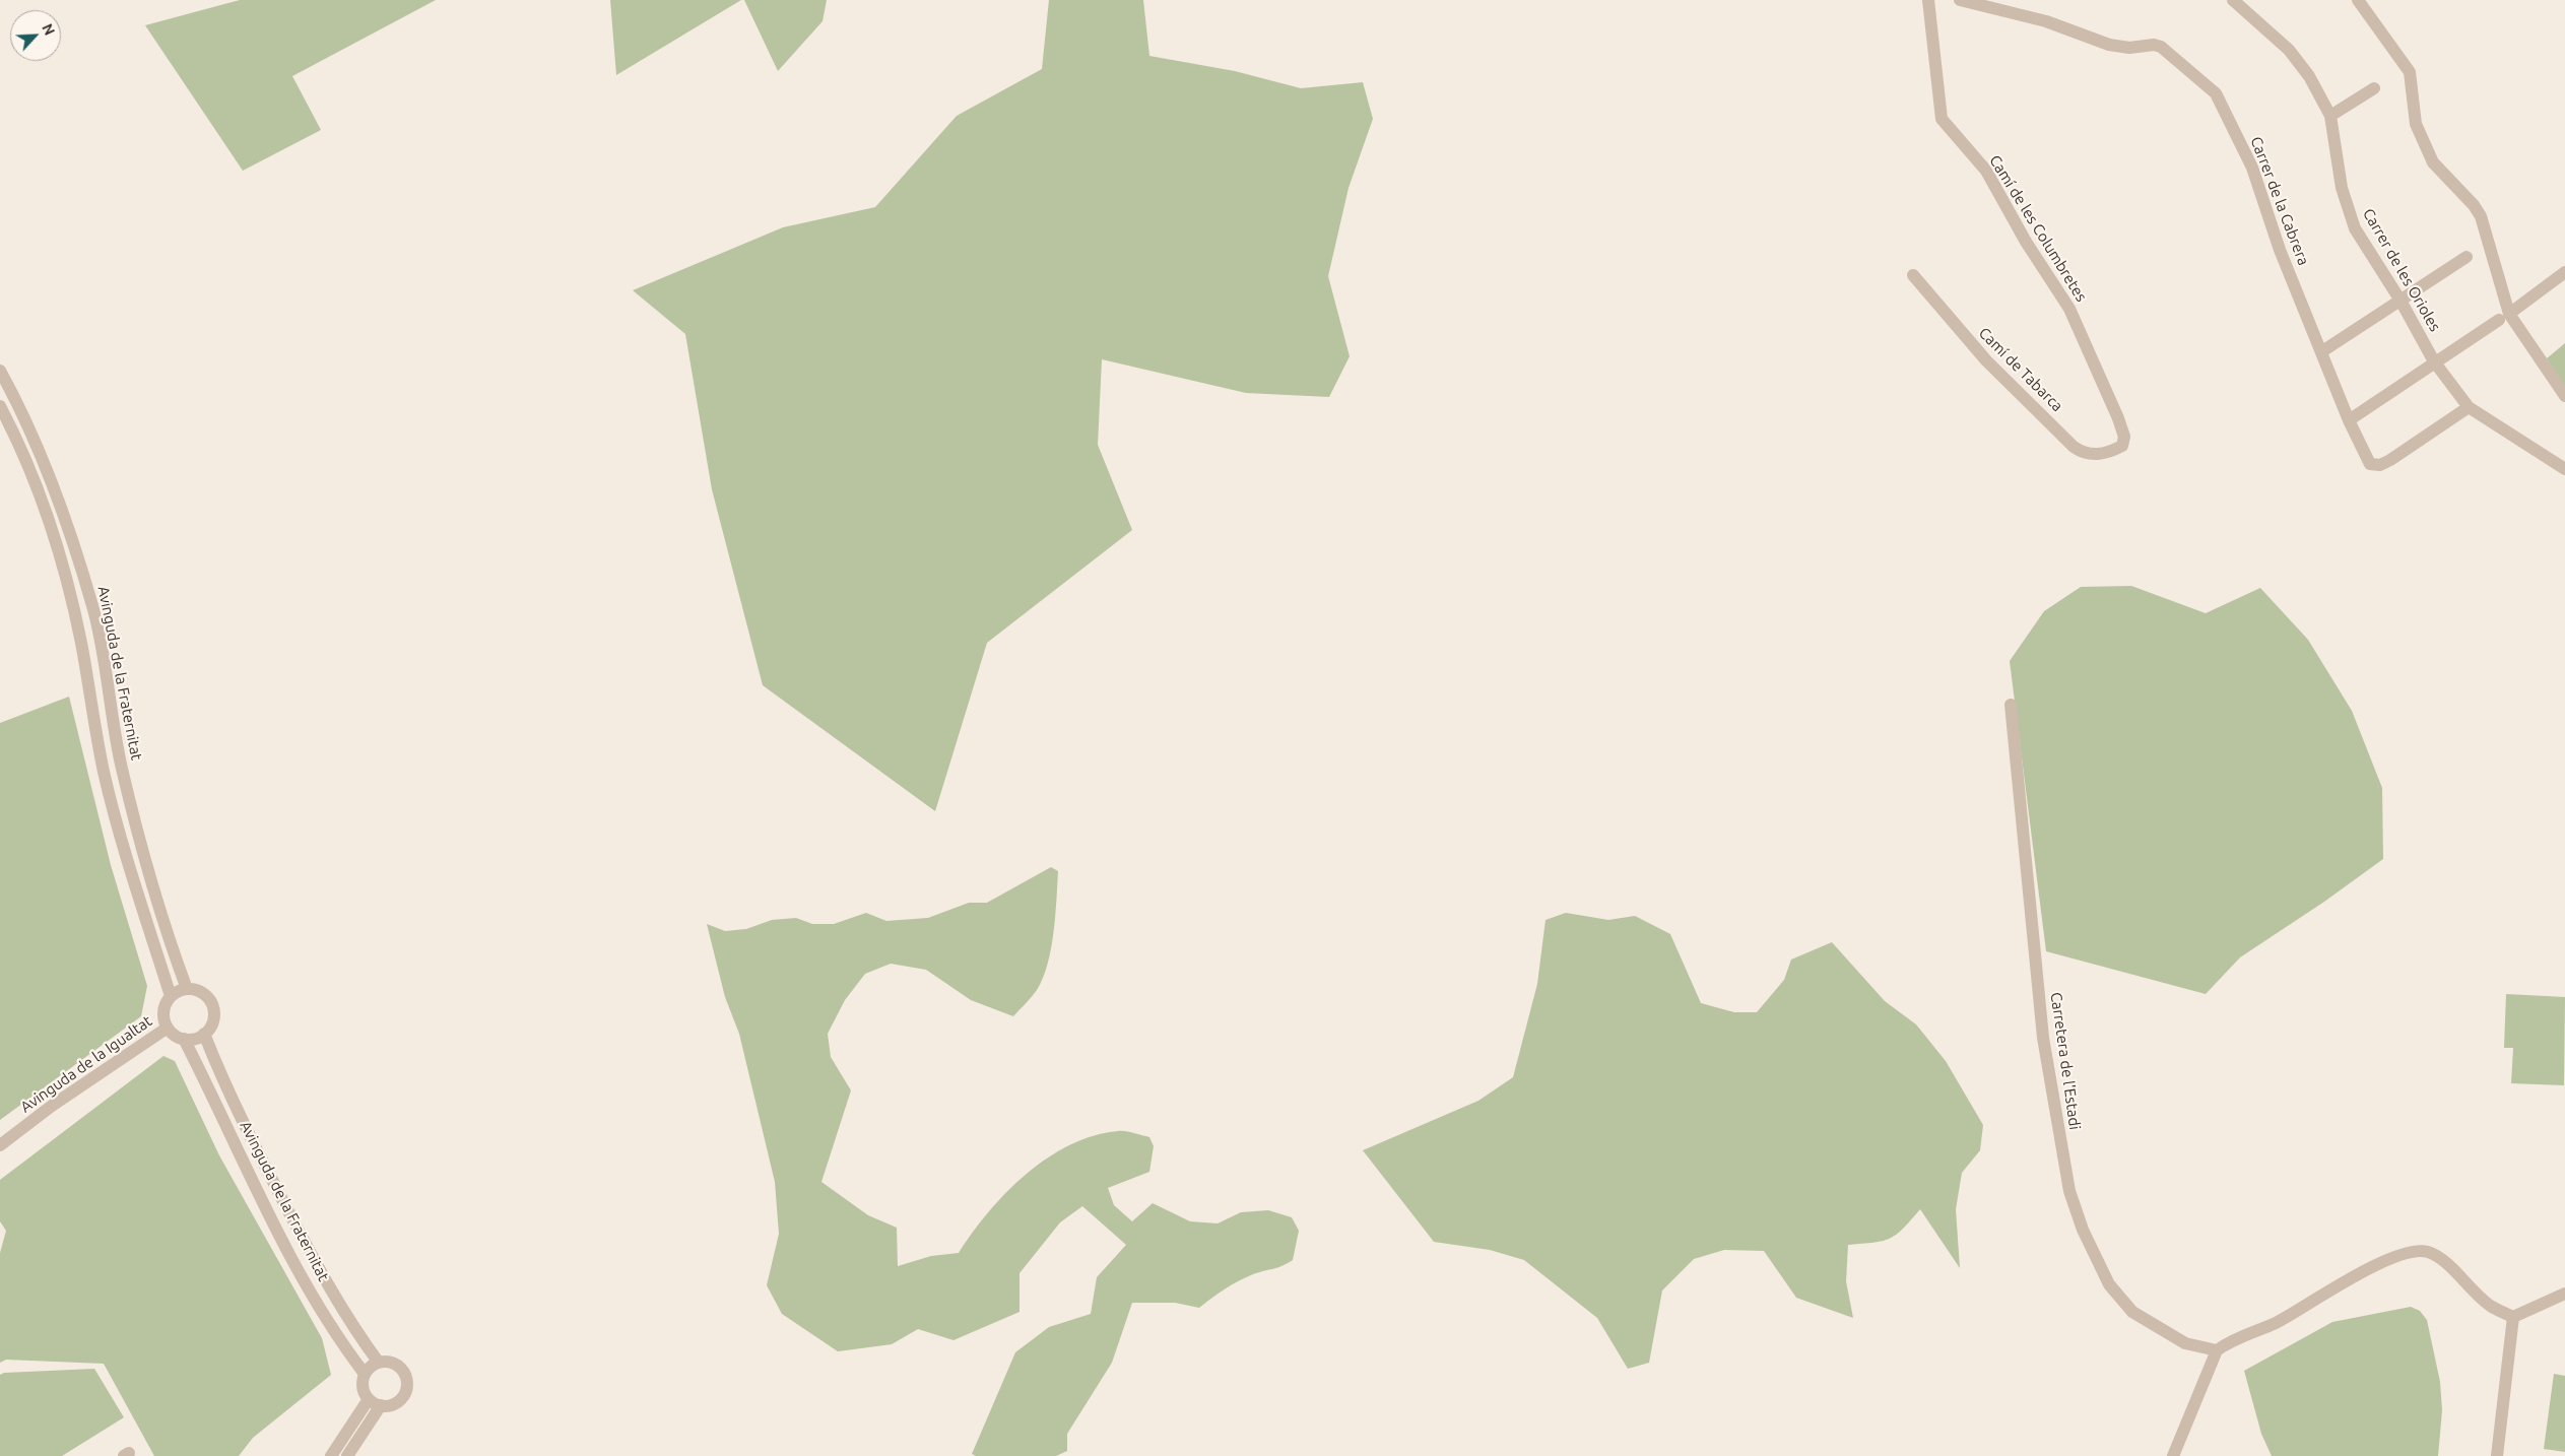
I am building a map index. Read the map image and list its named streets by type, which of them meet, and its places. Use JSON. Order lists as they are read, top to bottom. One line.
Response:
{"streets":{"street":["Carrer de la Cabrera","Camí de les Columbretes","Carrer de les Orioles","Camí de Tabarca","Avinguda de la Fraternitat","Carretera de l'Estadi","Avinguda de la Igualtat"]},"crossings":[["Carrer de la Cabrera","Carrer de les Orioles"],["Camí de les Columbretes","Camí de Tabarca"],["Avinguda de la Fraternitat","Avinguda de la Igualtat"]],"north":"top right"}
